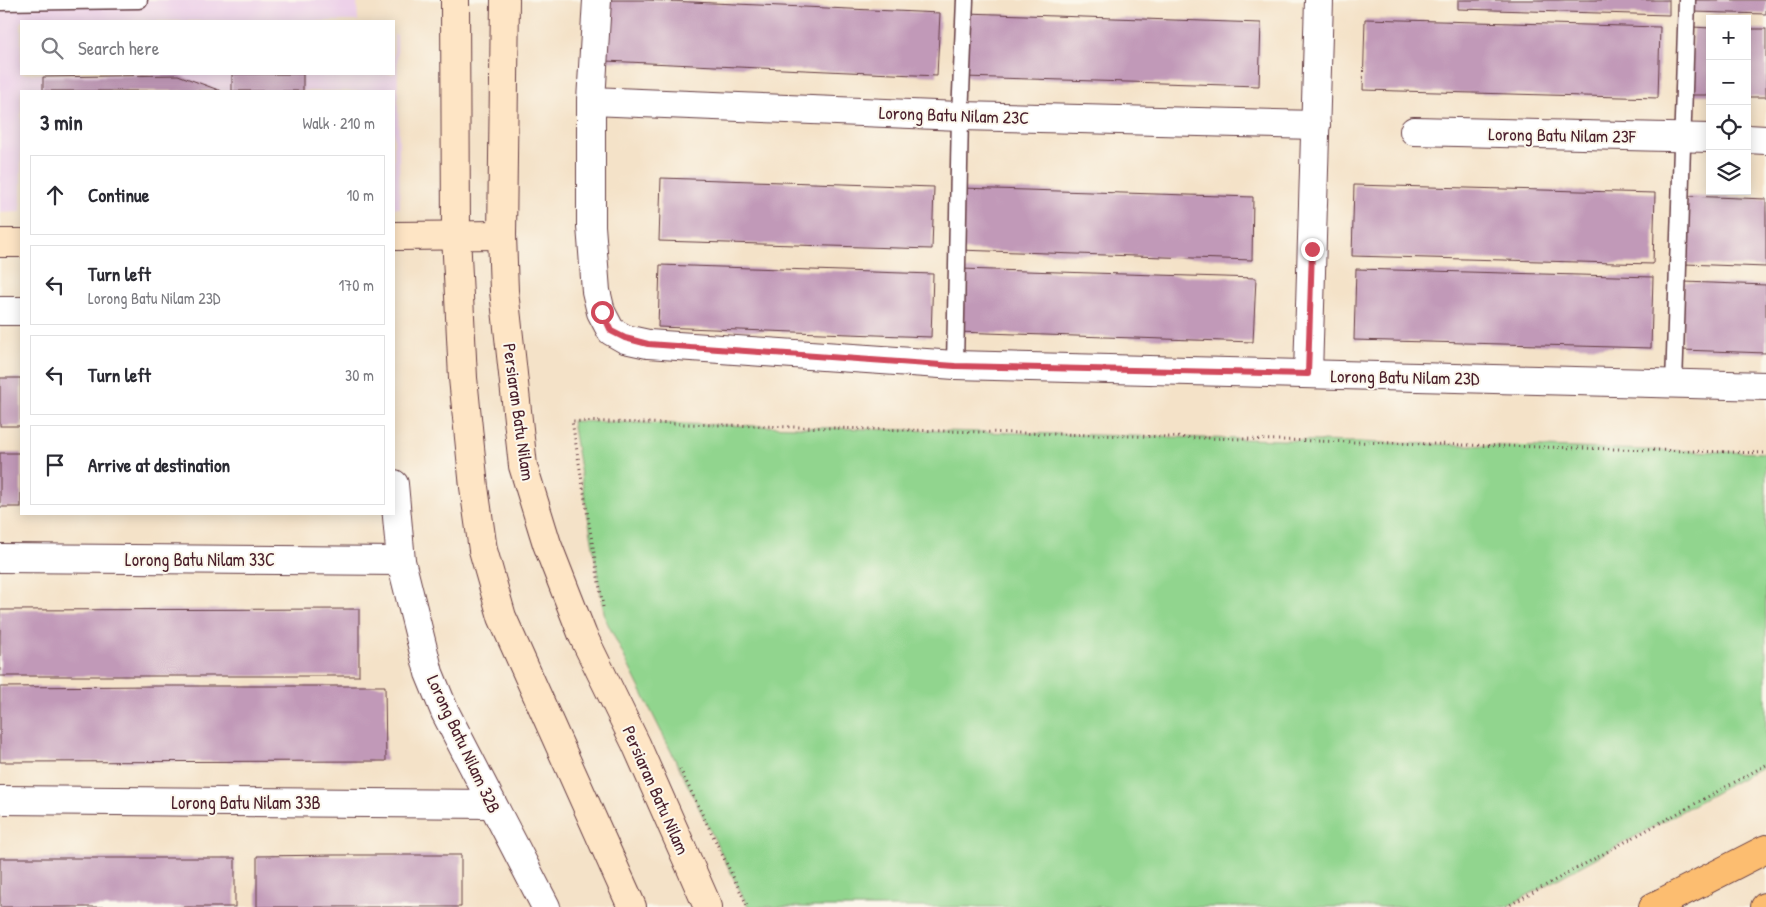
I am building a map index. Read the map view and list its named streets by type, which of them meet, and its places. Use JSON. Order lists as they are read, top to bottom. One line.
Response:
{"streets":{"main road":["Persiaran Batu Nilam"],"street":["Lorong Batu Nilam 23C","Lorong Batu Nilam 23F","Lorong Batu Nilam 23D","Lorong Batu Nilam 33C","Lorong Batu Nilam 32B","Lorong Batu Nilam 33B"]},"crossings":[["Lorong Batu Nilam 23C","Lorong Batu Nilam 23D"],["Lorong Batu Nilam 33C","Lorong Batu Nilam 32B"],["Lorong Batu Nilam 32B","Lorong Batu Nilam 33B"]],"page":{"map_buttons":["+","−"],"search":"Search here","heading":["3 min","Walk · 210 m"],"list":[["Continue","10 m"],["Turn left","Lorong Batu Nilam 23D","170 m"],["Turn left","30 m"],"Arrive at destination"]}}
